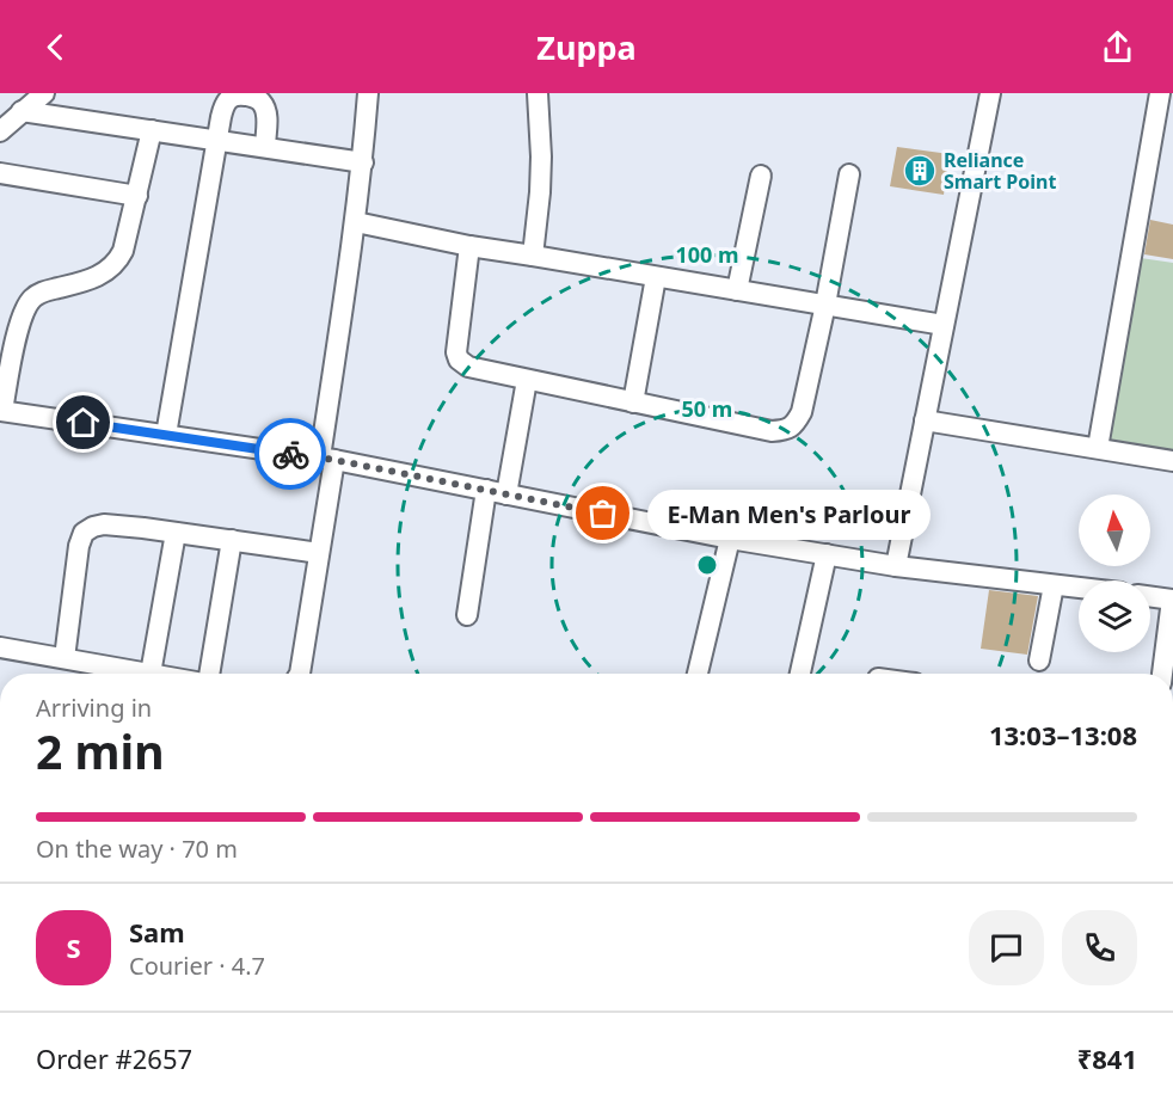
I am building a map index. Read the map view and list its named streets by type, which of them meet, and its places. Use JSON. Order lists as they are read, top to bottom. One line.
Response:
{"places":{"building":["Reliance Smart Point"],"other":["E-Man Men's Parlour"]},"north":"top","page":{"header":"Zuppa","bubble":"E-Man Men's Parlour","heading":["2 min","Arriving in","13:03–13:08"],"panel":["Sam","Courier · 4.7","Order #2657","₹841"],"bar":"On the way · 70 m","round":"S"},"rings":["100 m","50 m"]}
